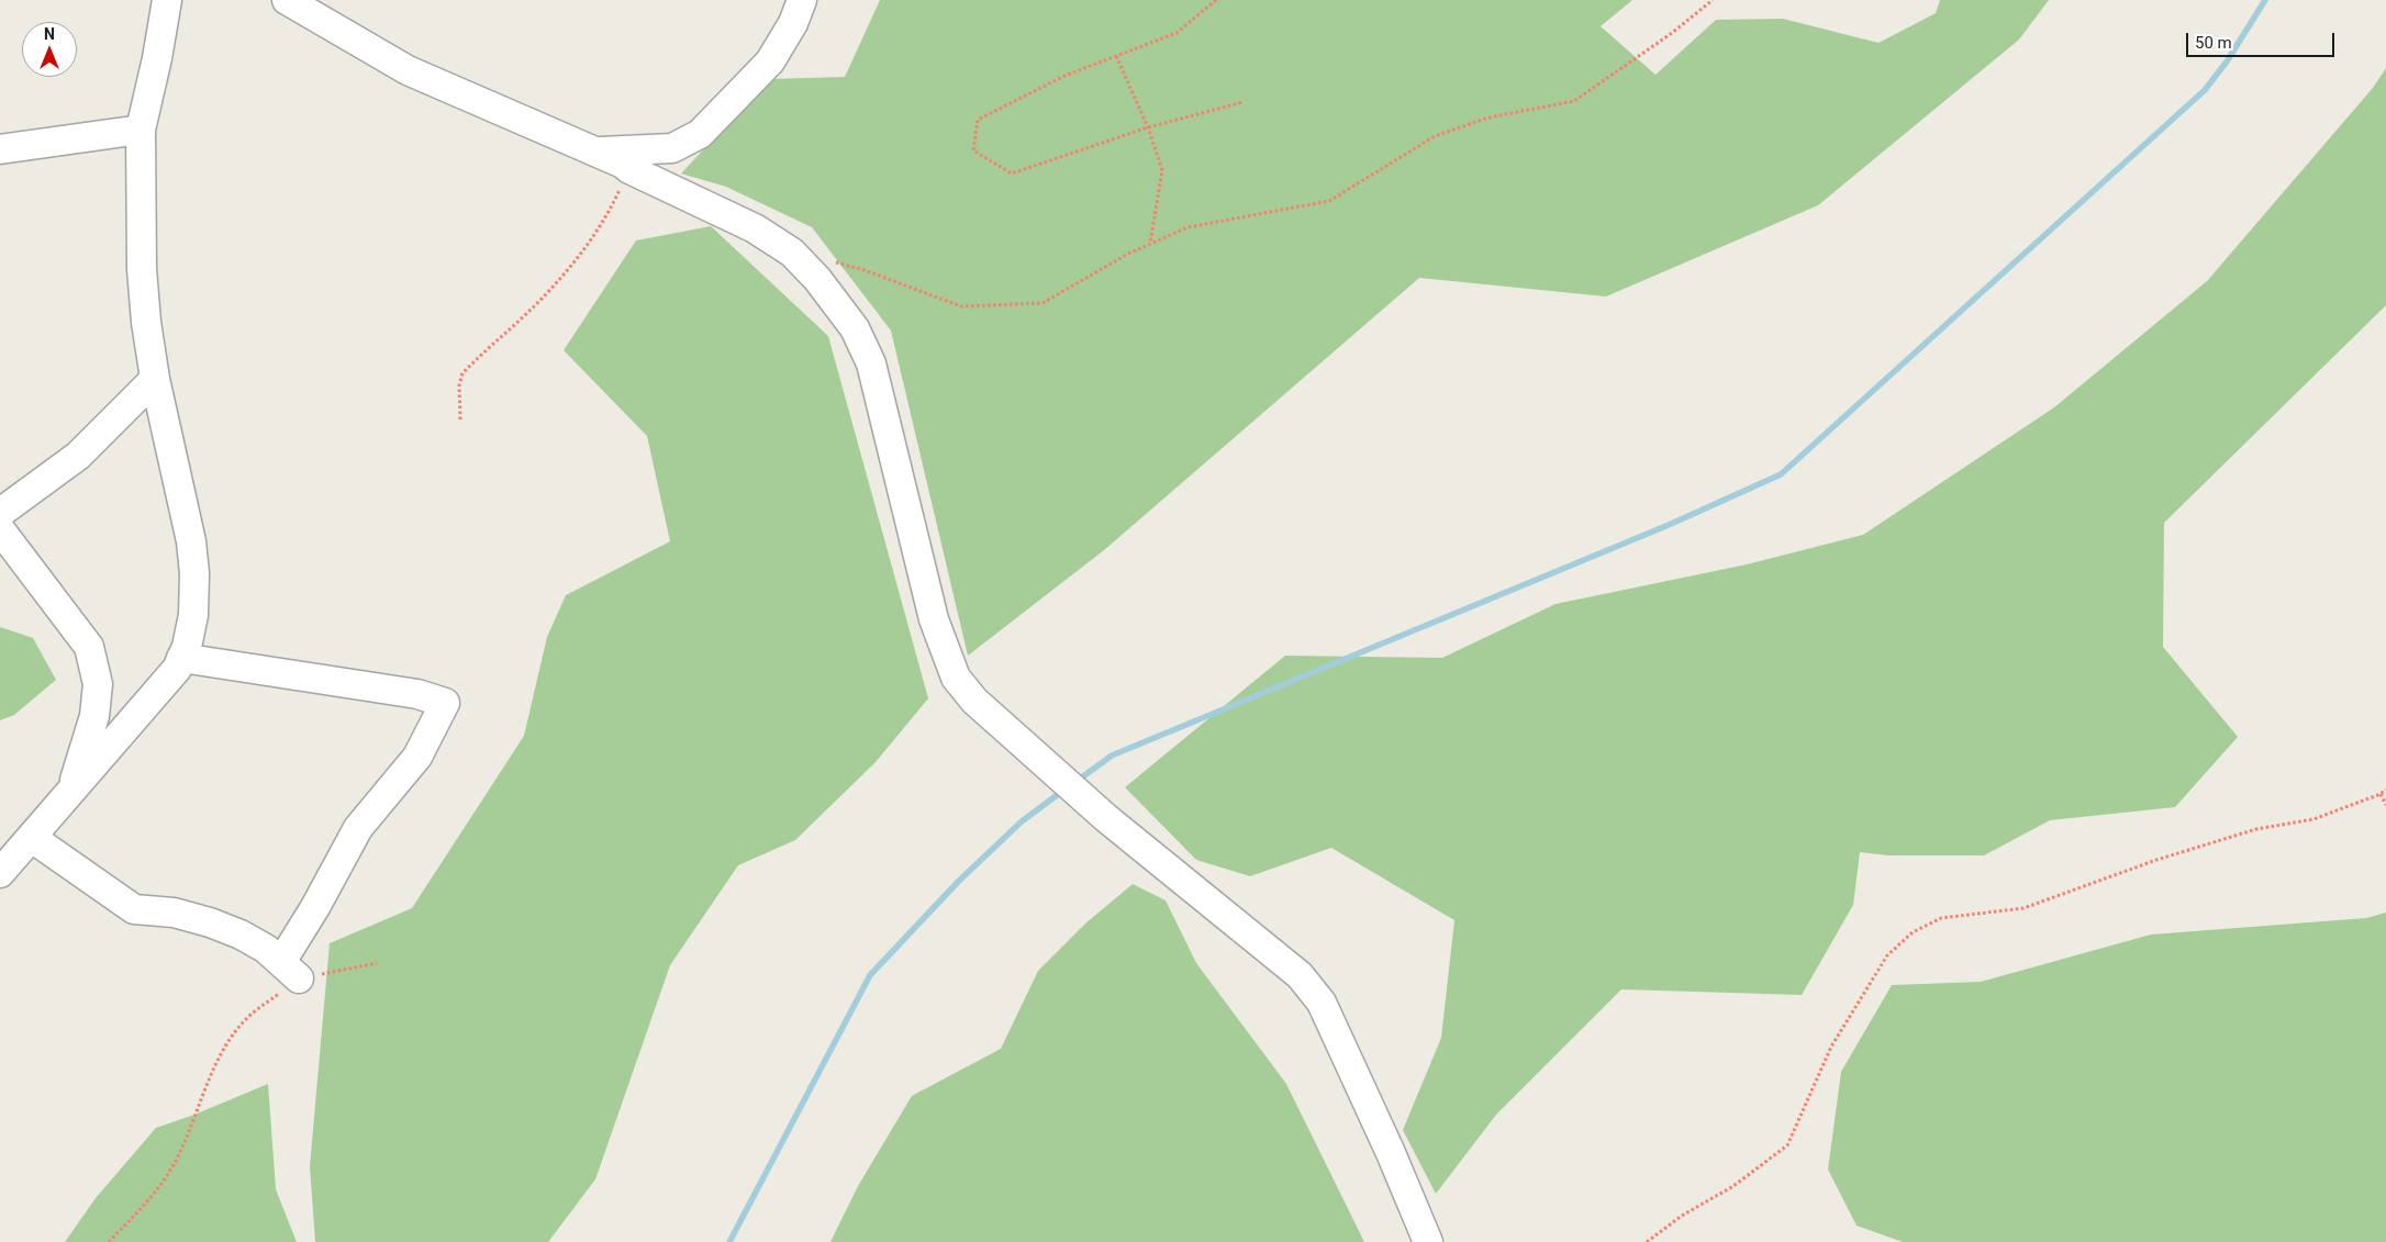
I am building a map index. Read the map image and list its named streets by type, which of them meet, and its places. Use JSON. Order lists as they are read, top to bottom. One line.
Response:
{"scale_bar":"50 m","north":"top"}
